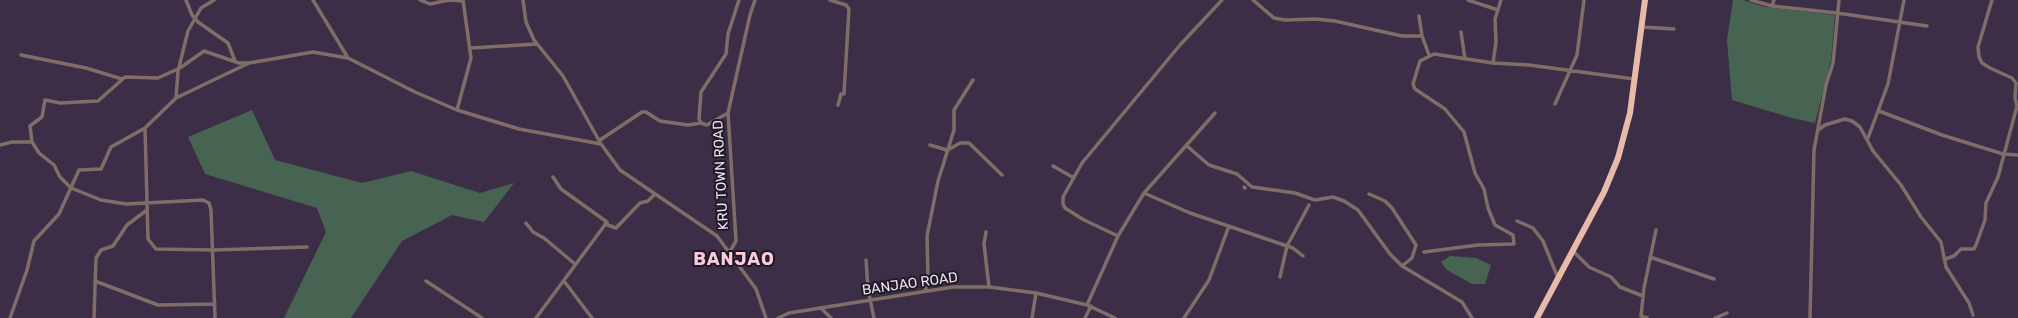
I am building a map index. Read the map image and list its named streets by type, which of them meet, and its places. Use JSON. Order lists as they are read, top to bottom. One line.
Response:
{"streets":{"street":["KRU TOWN ROAD","BANJAO ROAD"]},"districts":["BANJAO"]}
